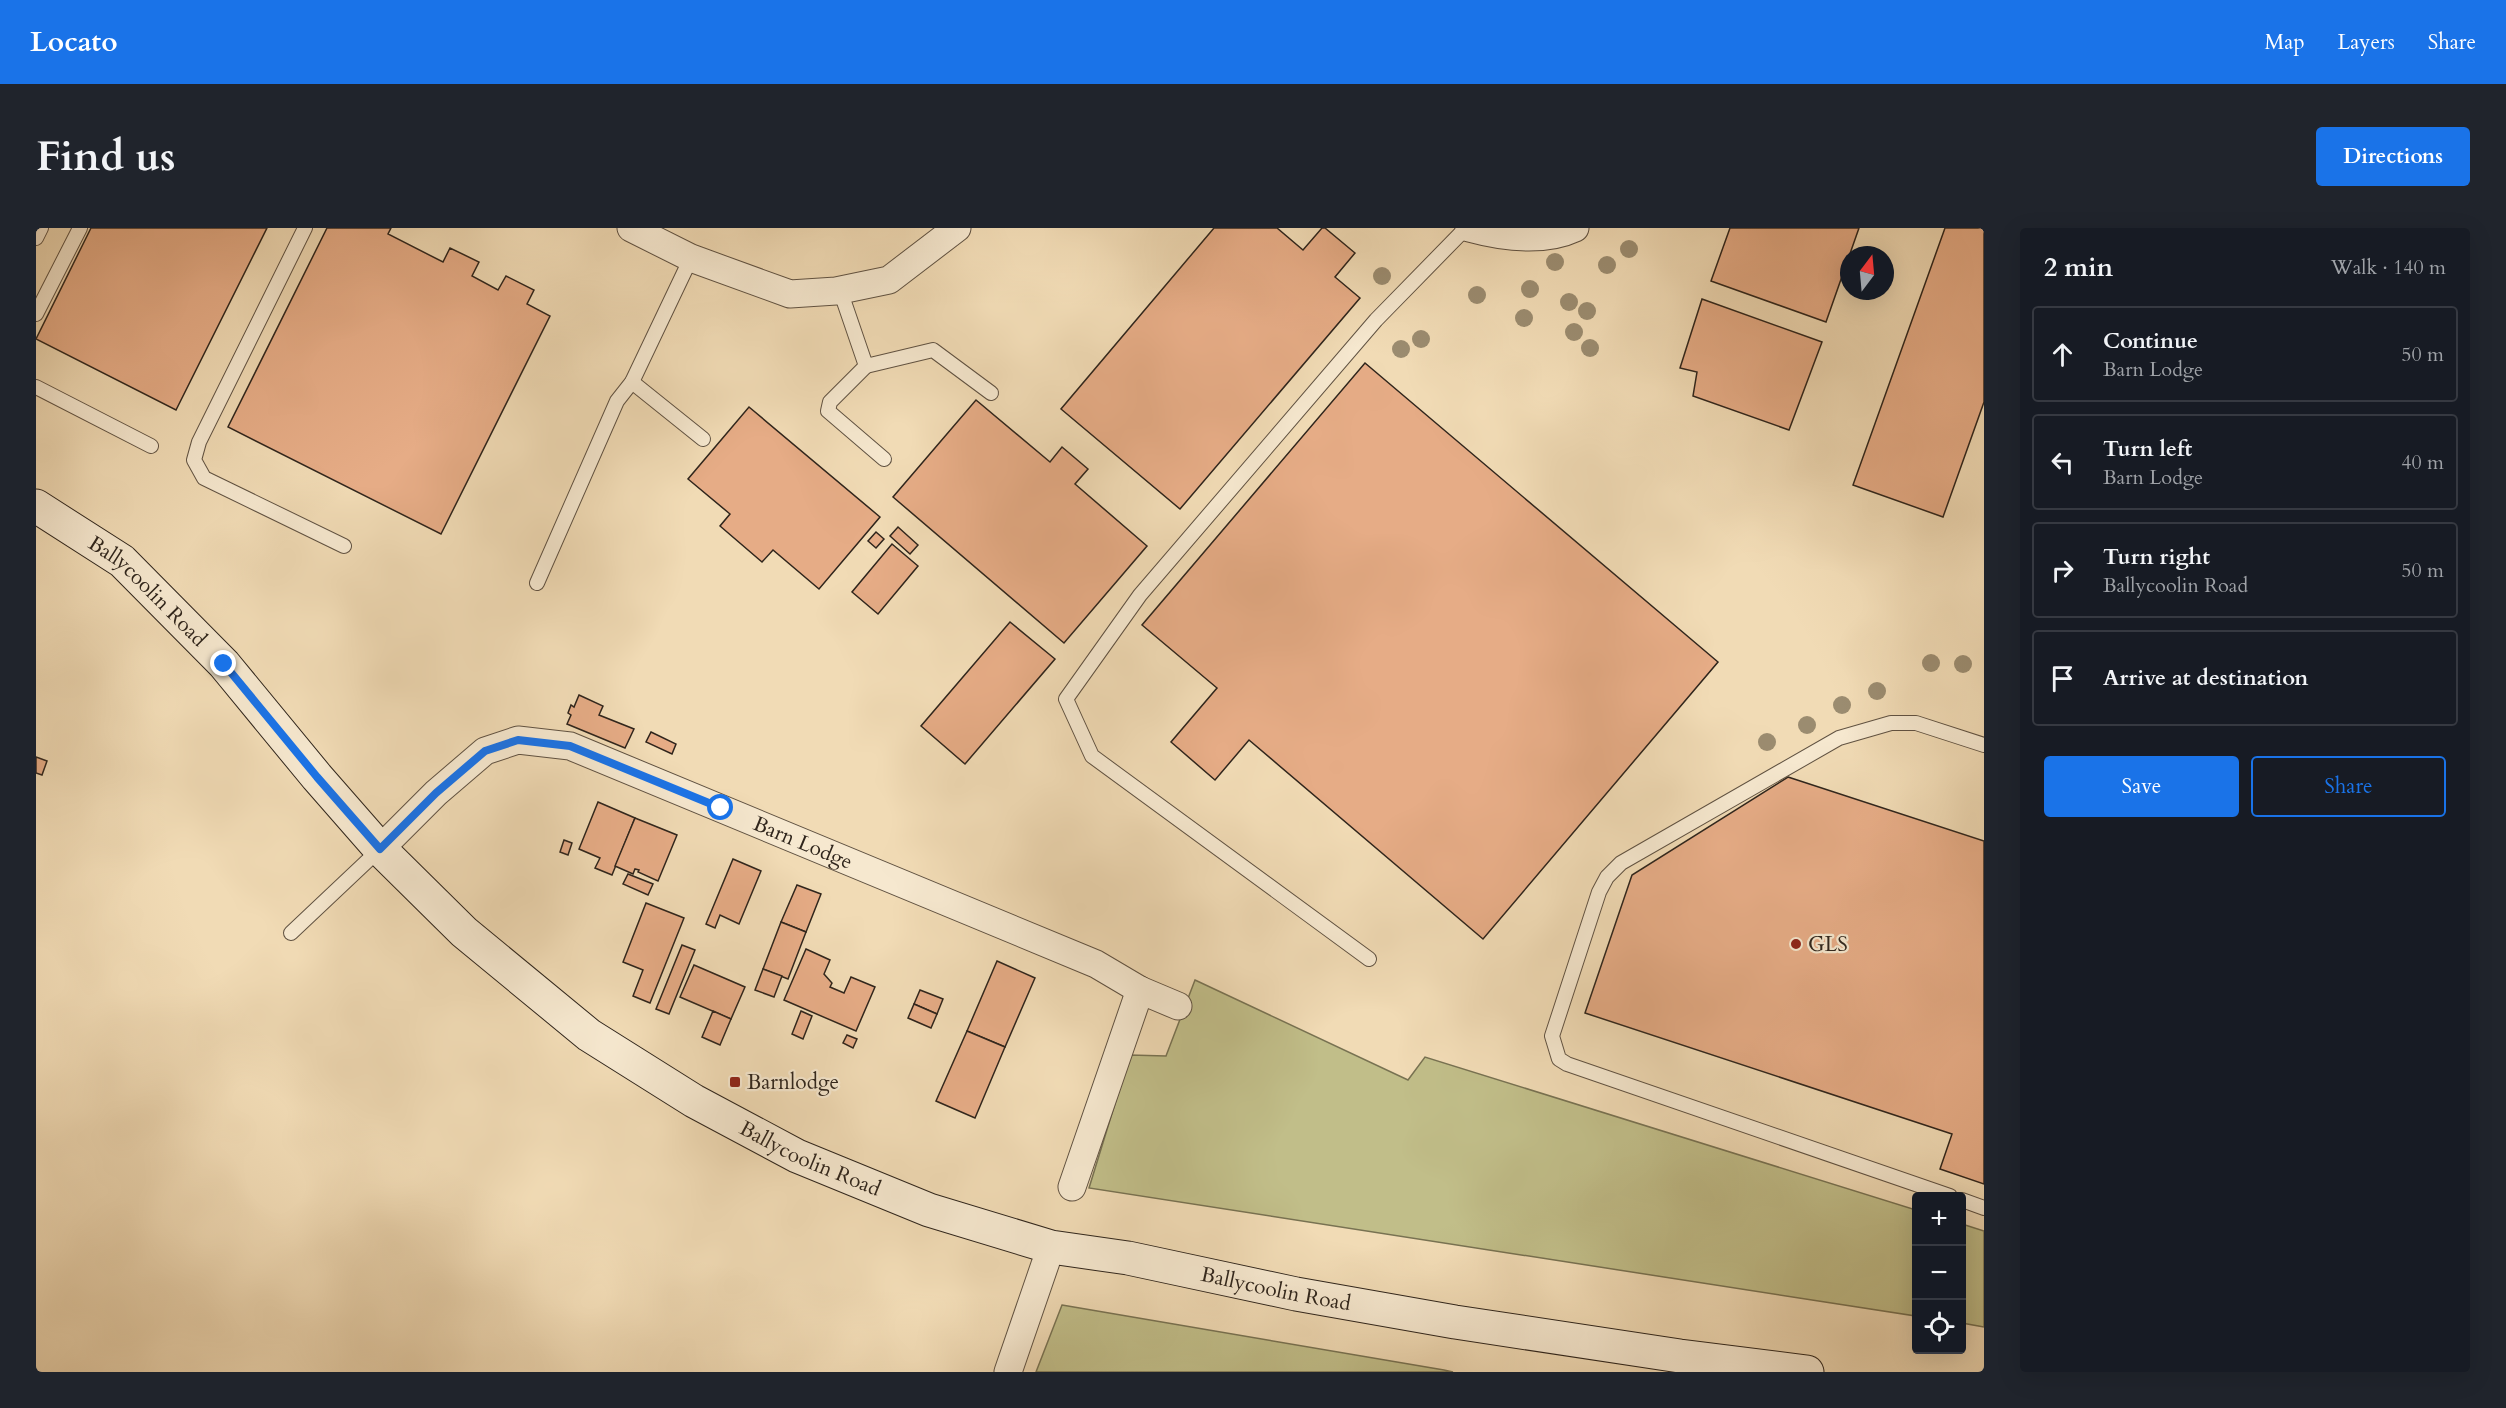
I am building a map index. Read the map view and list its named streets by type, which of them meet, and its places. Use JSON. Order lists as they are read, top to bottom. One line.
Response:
{"streets":{"street":["Ballycoolin Road","Barn Lodge"]},"crossings":[["Ballycoolin Road","Barn Lodge"]],"places":{"other":["GLS"],"transit":["Barnlodge"]},"north":"top","page":{"header":"Locato","nav":["Map","Layers","Share"],"buttons":["Directions",["Save","Share"]],"title":"Find us","heading":["2 min","Walk · 140 m"],"list":[["Continue","Barn Lodge","50 m"],["Turn left","Barn Lodge","40 m"],["Turn right","Ballycoolin Road","50 m"],"Arrive at destination"],"map_buttons":["+","−"]}}
